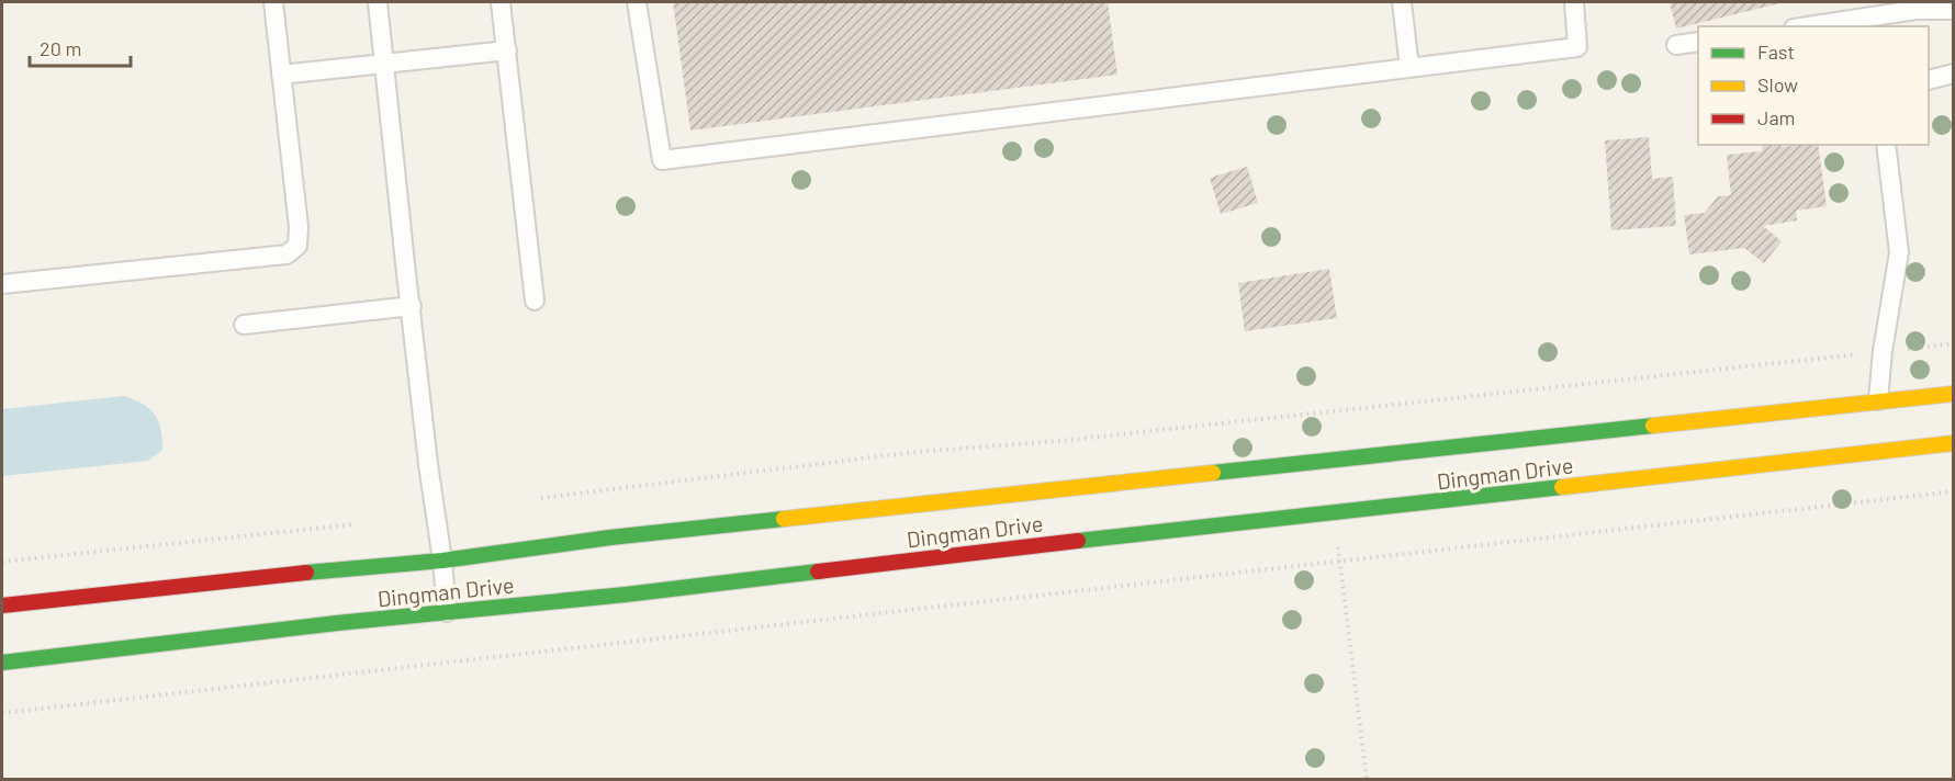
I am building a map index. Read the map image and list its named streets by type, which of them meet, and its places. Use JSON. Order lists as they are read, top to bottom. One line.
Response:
{"streets":{"main road":["Dingman Drive"]},"legend":["Fast","Slow","Jam"],"scale_bar":"20 m"}
